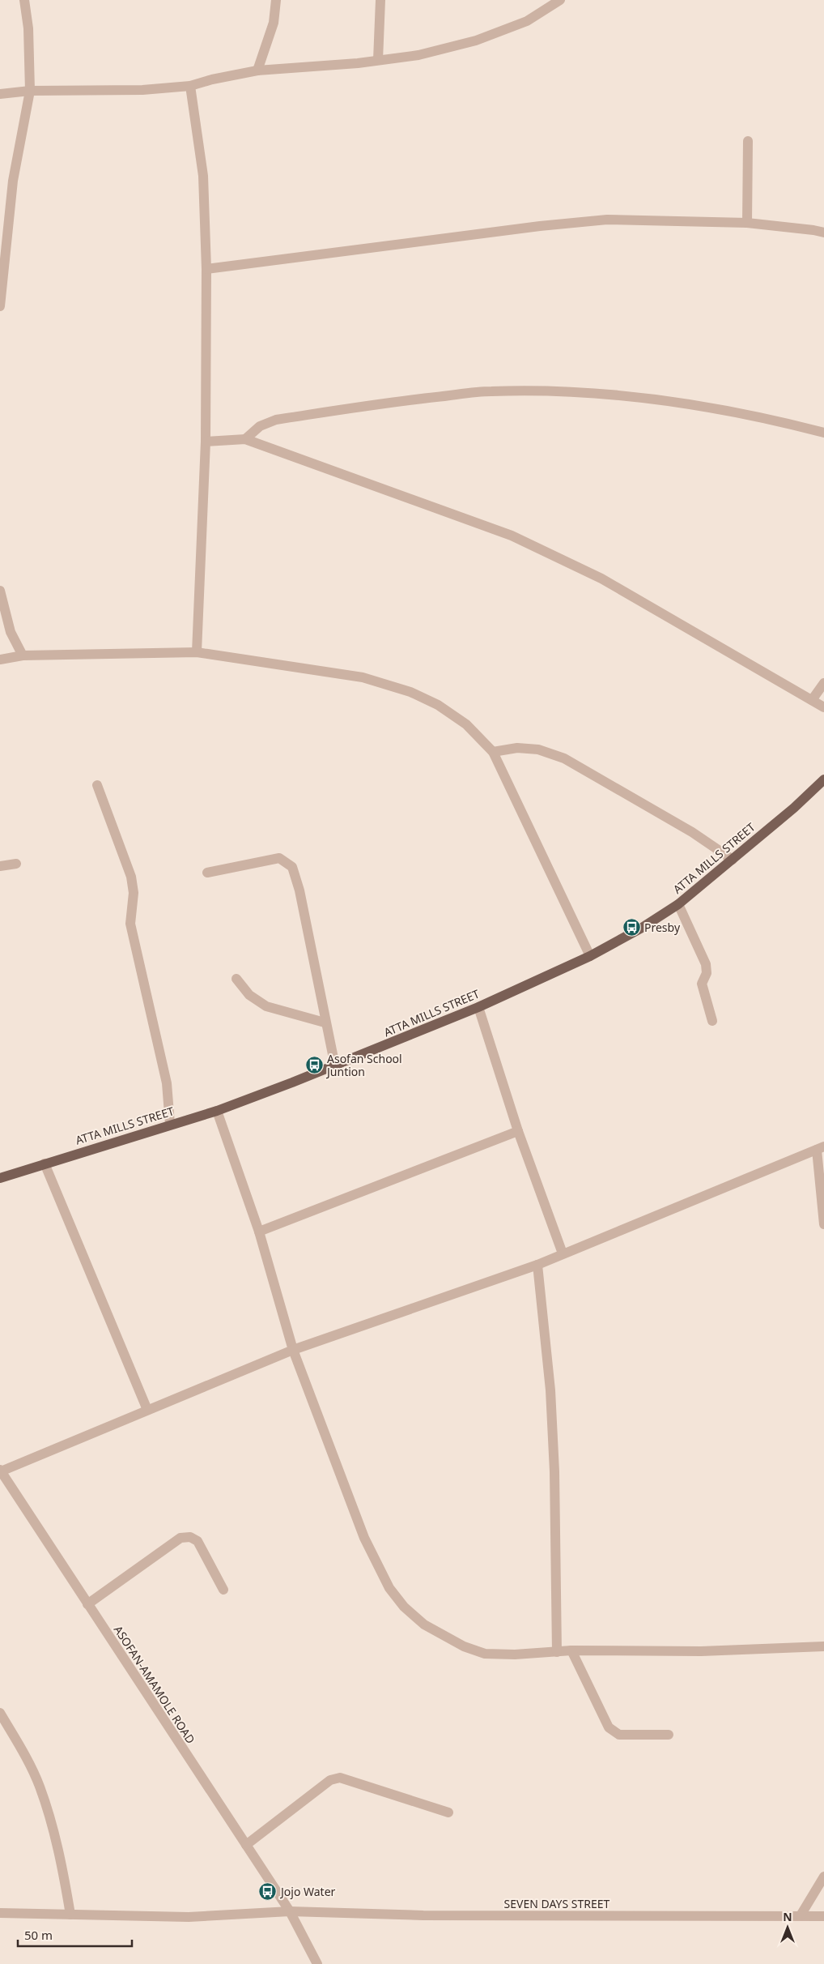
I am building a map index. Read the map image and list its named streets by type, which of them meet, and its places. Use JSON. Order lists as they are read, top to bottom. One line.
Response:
{"streets":{"main road":["ATTA MILLS STREET"],"street":["ASOFAN-AMAMOLE ROAD","SEVEN DAYS STREET"]},"crossings":[["ASOFAN-AMAMOLE ROAD","SEVEN DAYS STREET"]],"places":{"bus stop":["Presby","Asofan School Juntion","Jojo Water"]},"scale_bar":"50 m","north":"top"}
